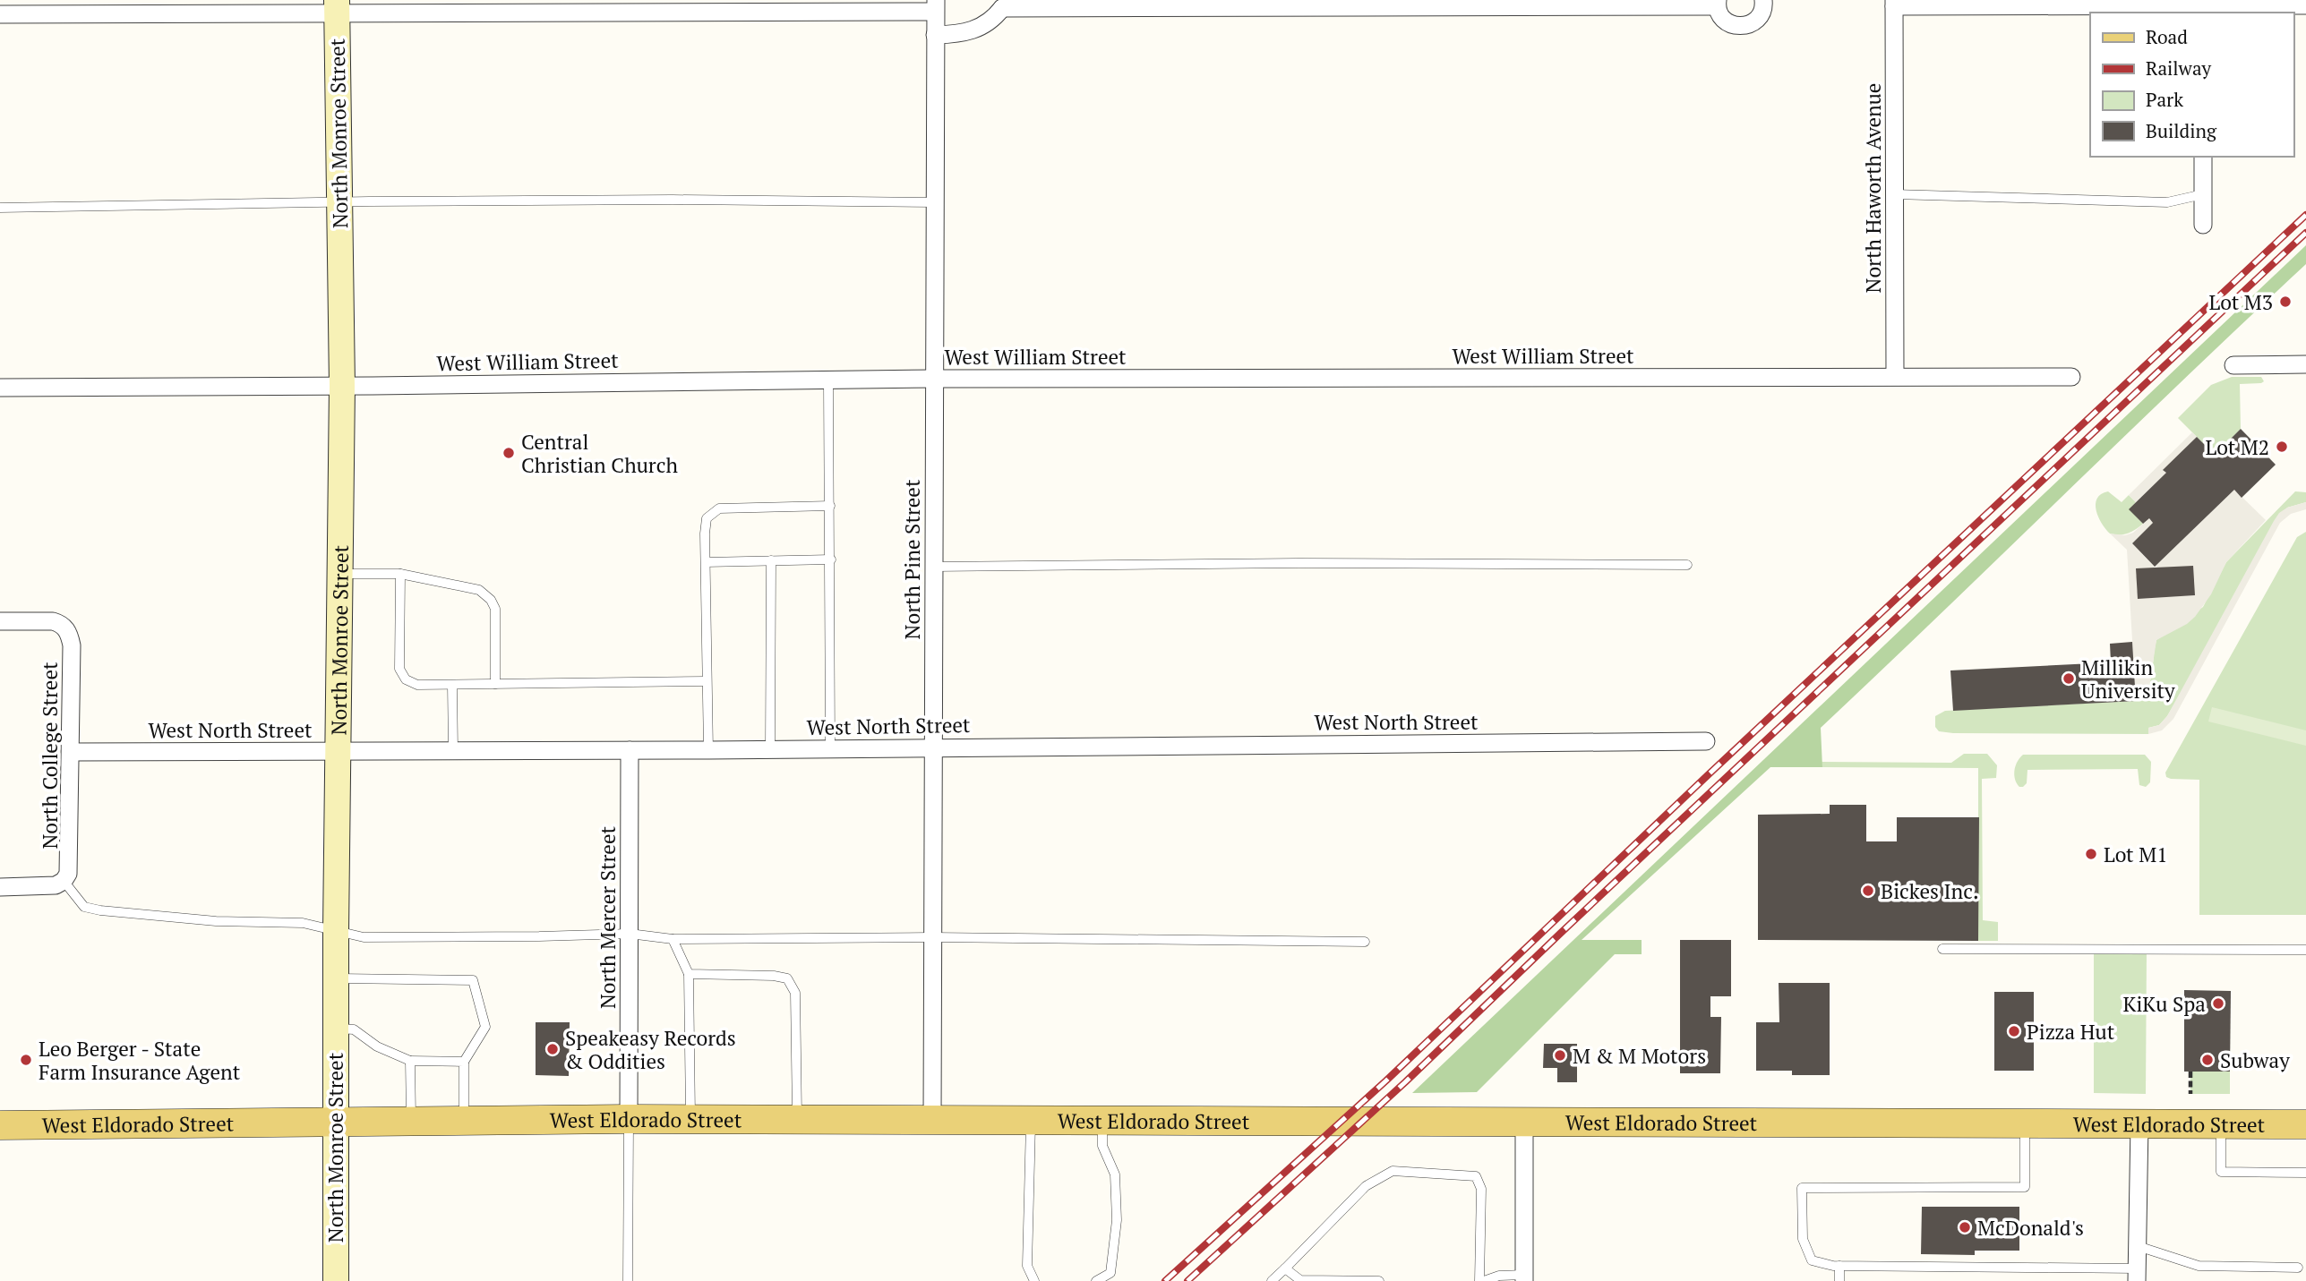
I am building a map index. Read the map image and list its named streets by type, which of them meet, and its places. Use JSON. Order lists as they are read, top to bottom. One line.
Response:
{"streets":{"main road":["West Eldorado Street"],"street":["North Monroe Street","North Haworth Avenue","West William Street","North Pine Street","West North Street","North College Street","North Mercer Street"]},"crossings":[["North Monroe Street","West William Street"],["North Monroe Street","West North Street"],["North Monroe Street","West Eldorado Street"],["North Haworth Avenue","West William Street"],["West William Street","North Pine Street"],["North Pine Street","West North Street"],["North Pine Street","West Eldorado Street"],["West North Street","North College Street"],["West North Street","North Mercer Street"],["North Mercer Street","West Eldorado Street"]],"places":["Lot M3","Lot M2","Central Christian Church","Millikin University","Lot M1","Bickes Inc.","KiKu Spa","Pizza Hut","Speakeasy Records & Oddities","M & M Motors","Leo Berger - State Farm Insurance Agent","Subway","McDonald's"],"legend":["Road","Railway","Park","Building"]}
